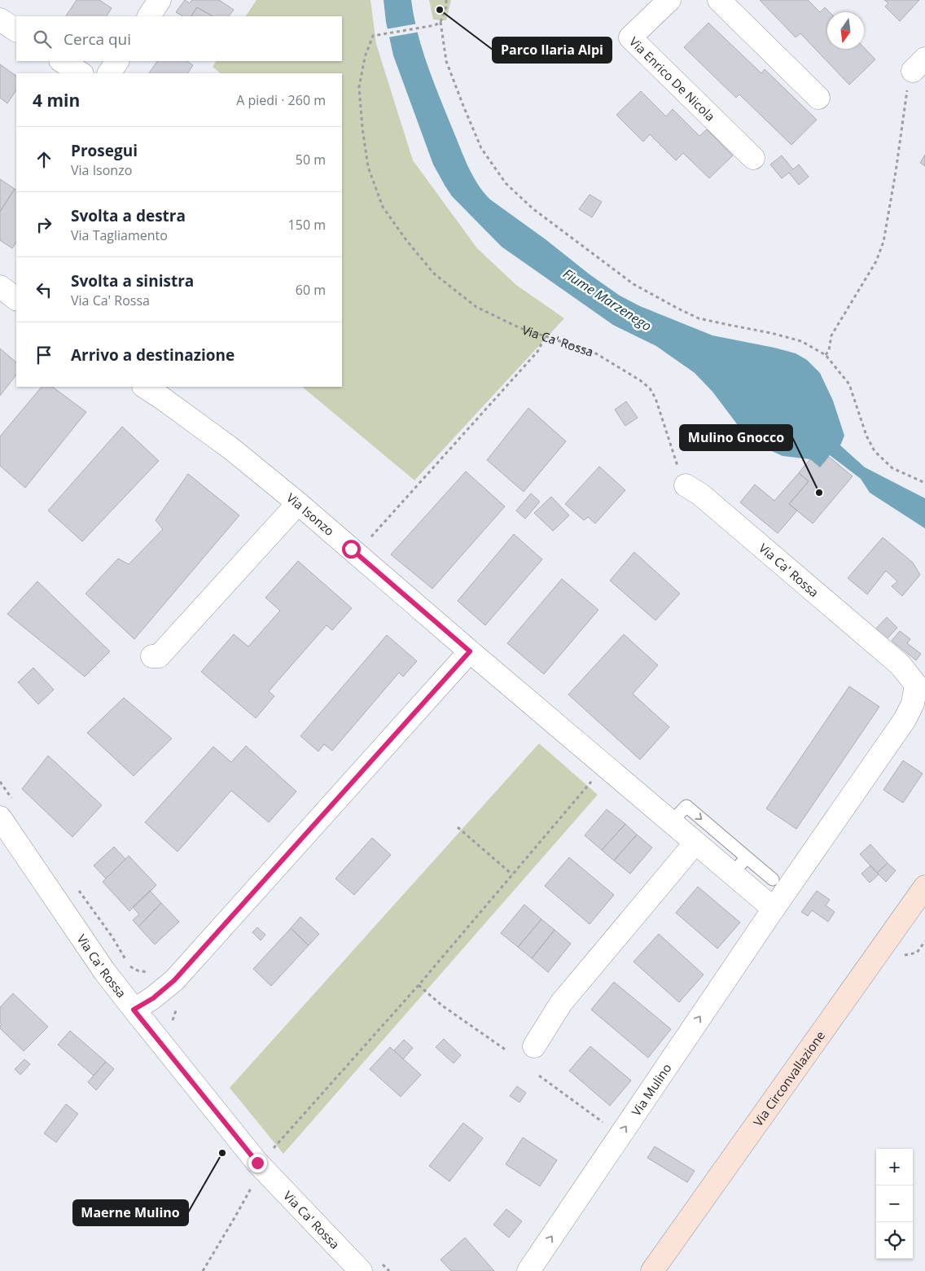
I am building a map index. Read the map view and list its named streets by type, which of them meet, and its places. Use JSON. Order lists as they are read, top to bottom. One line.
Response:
{"streets":{"main road":["Via Circonvallazione"],"street":["Via Enrico De Nicola","Via Ca' Rossa","Via Isonzo","Via Mulino"]},"crossings":[["Via Ca' Rossa","Via Mulino"]],"water":["Fiume Marzenego"],"places":["Parco Ilaria Alpi","Mulino Gnocco","Maerne Mulino"],"north":"bottom","page":{"search":"Cerca qui","heading":["4 min","A piedi · 260 m"],"list":[["Prosegui","Via Isonzo","50 m"],["Svolta a destra","Via Tagliamento","150 m"],["Svolta a sinistra","Via Ca' Rossa","60 m"],"Arrivo a destinazione"],"map_buttons":["+","−"]}}
